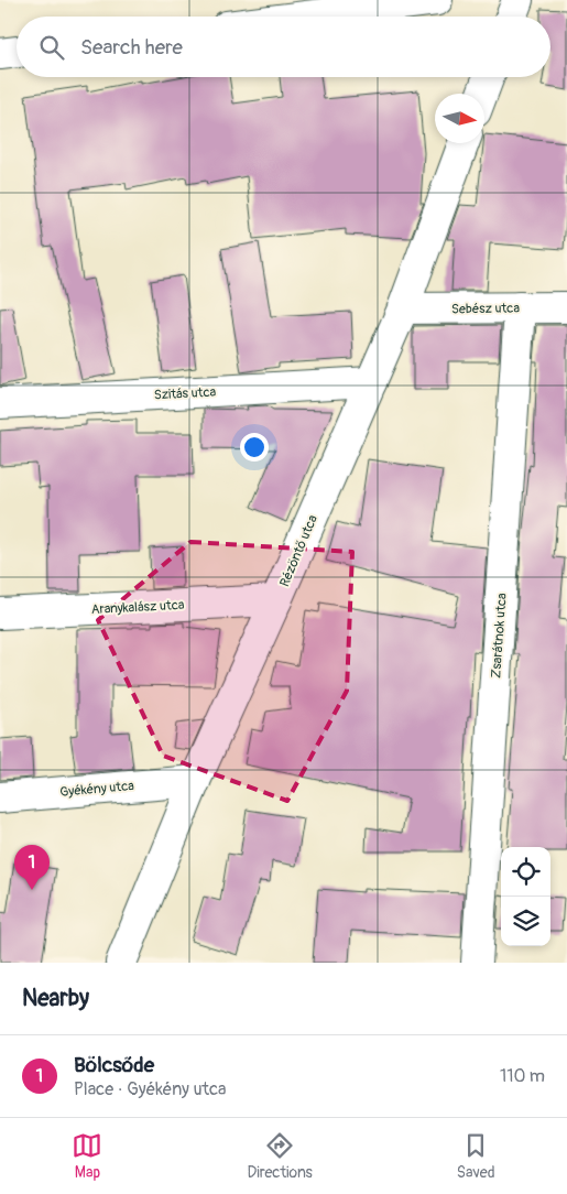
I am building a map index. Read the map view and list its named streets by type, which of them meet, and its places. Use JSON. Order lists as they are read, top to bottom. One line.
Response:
{"streets":{"street":["Sebész utca","Szitás utca","Rézöntő utca","Aranykalász utca","Zsarátnok utca","Gyékény utca"]},"crossings":[["Sebész utca","Rézöntő utca"],["Sebész utca","Zsarátnok utca"],["Szitás utca","Rézöntő utca"],["Rézöntő utca","Aranykalász utca"],["Rézöntő utca","Gyékény utca"]],"north":"right","page":{"search":"Search here","pins":"1","heading":"Nearby","list":[{"mark":"1","name":"Bölcsőde","note":"Place · Gyékény utca","value":"110 m"}],"nav":["Map","Directions","Saved"]}}
